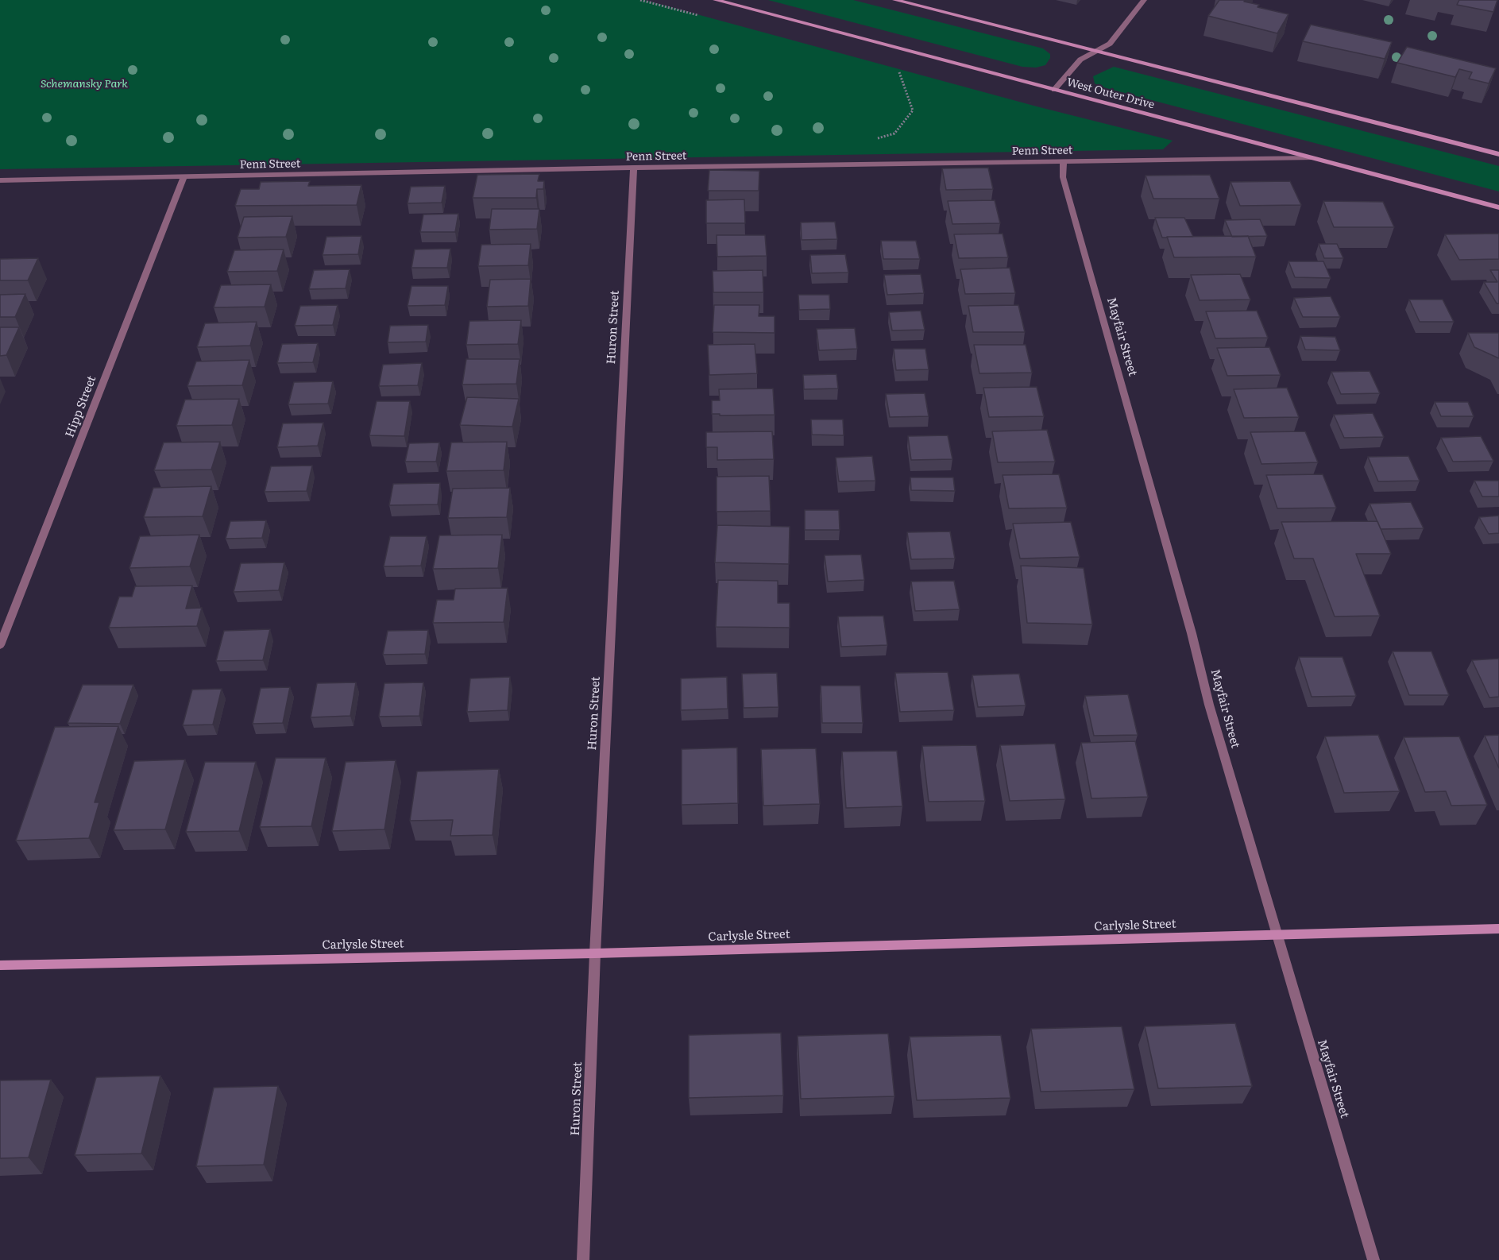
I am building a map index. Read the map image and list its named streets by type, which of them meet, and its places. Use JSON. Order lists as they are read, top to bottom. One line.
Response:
{"streets":{"main road":["West Outer Drive","Carlysle Street"],"street":["Penn Street","Huron Street","Mayfair Street","Hipp Street"]},"crossings":[["West Outer Drive","Penn Street"],["Penn Street","Huron Street"],["Penn Street","Mayfair Street"],["Penn Street","Hipp Street"],["Huron Street","Carlysle Street"],["Mayfair Street","Carlysle Street"]],"parks":["Schemansky Park"]}
